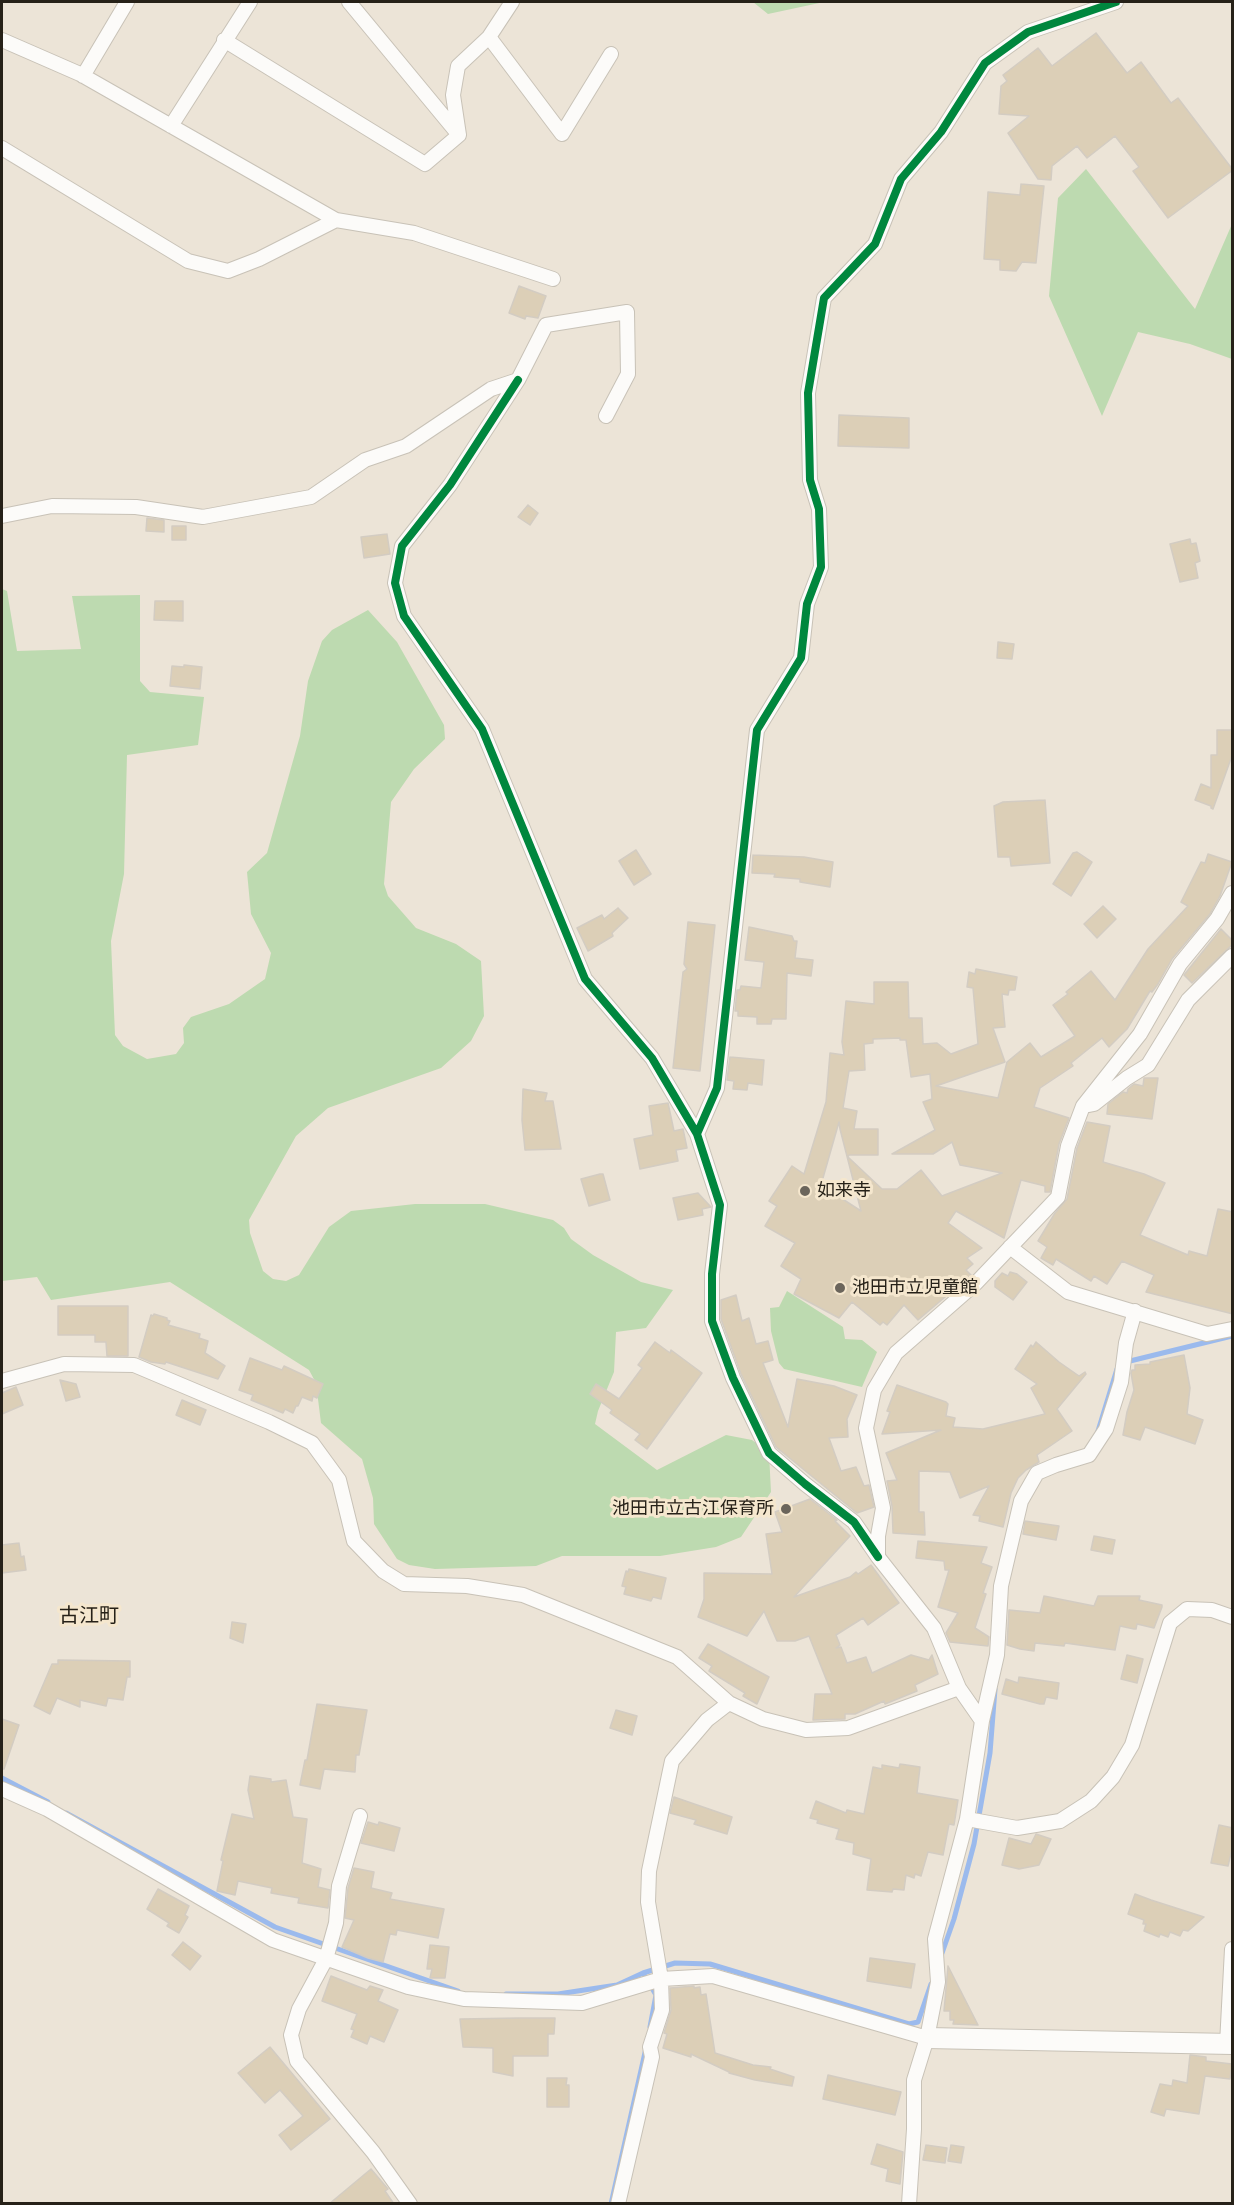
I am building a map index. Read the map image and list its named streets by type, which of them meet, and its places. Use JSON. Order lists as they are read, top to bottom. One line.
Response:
{"districts":["古江町"],"places":["如来寺","池田市立児童館","池田市立古江保育所"]}
